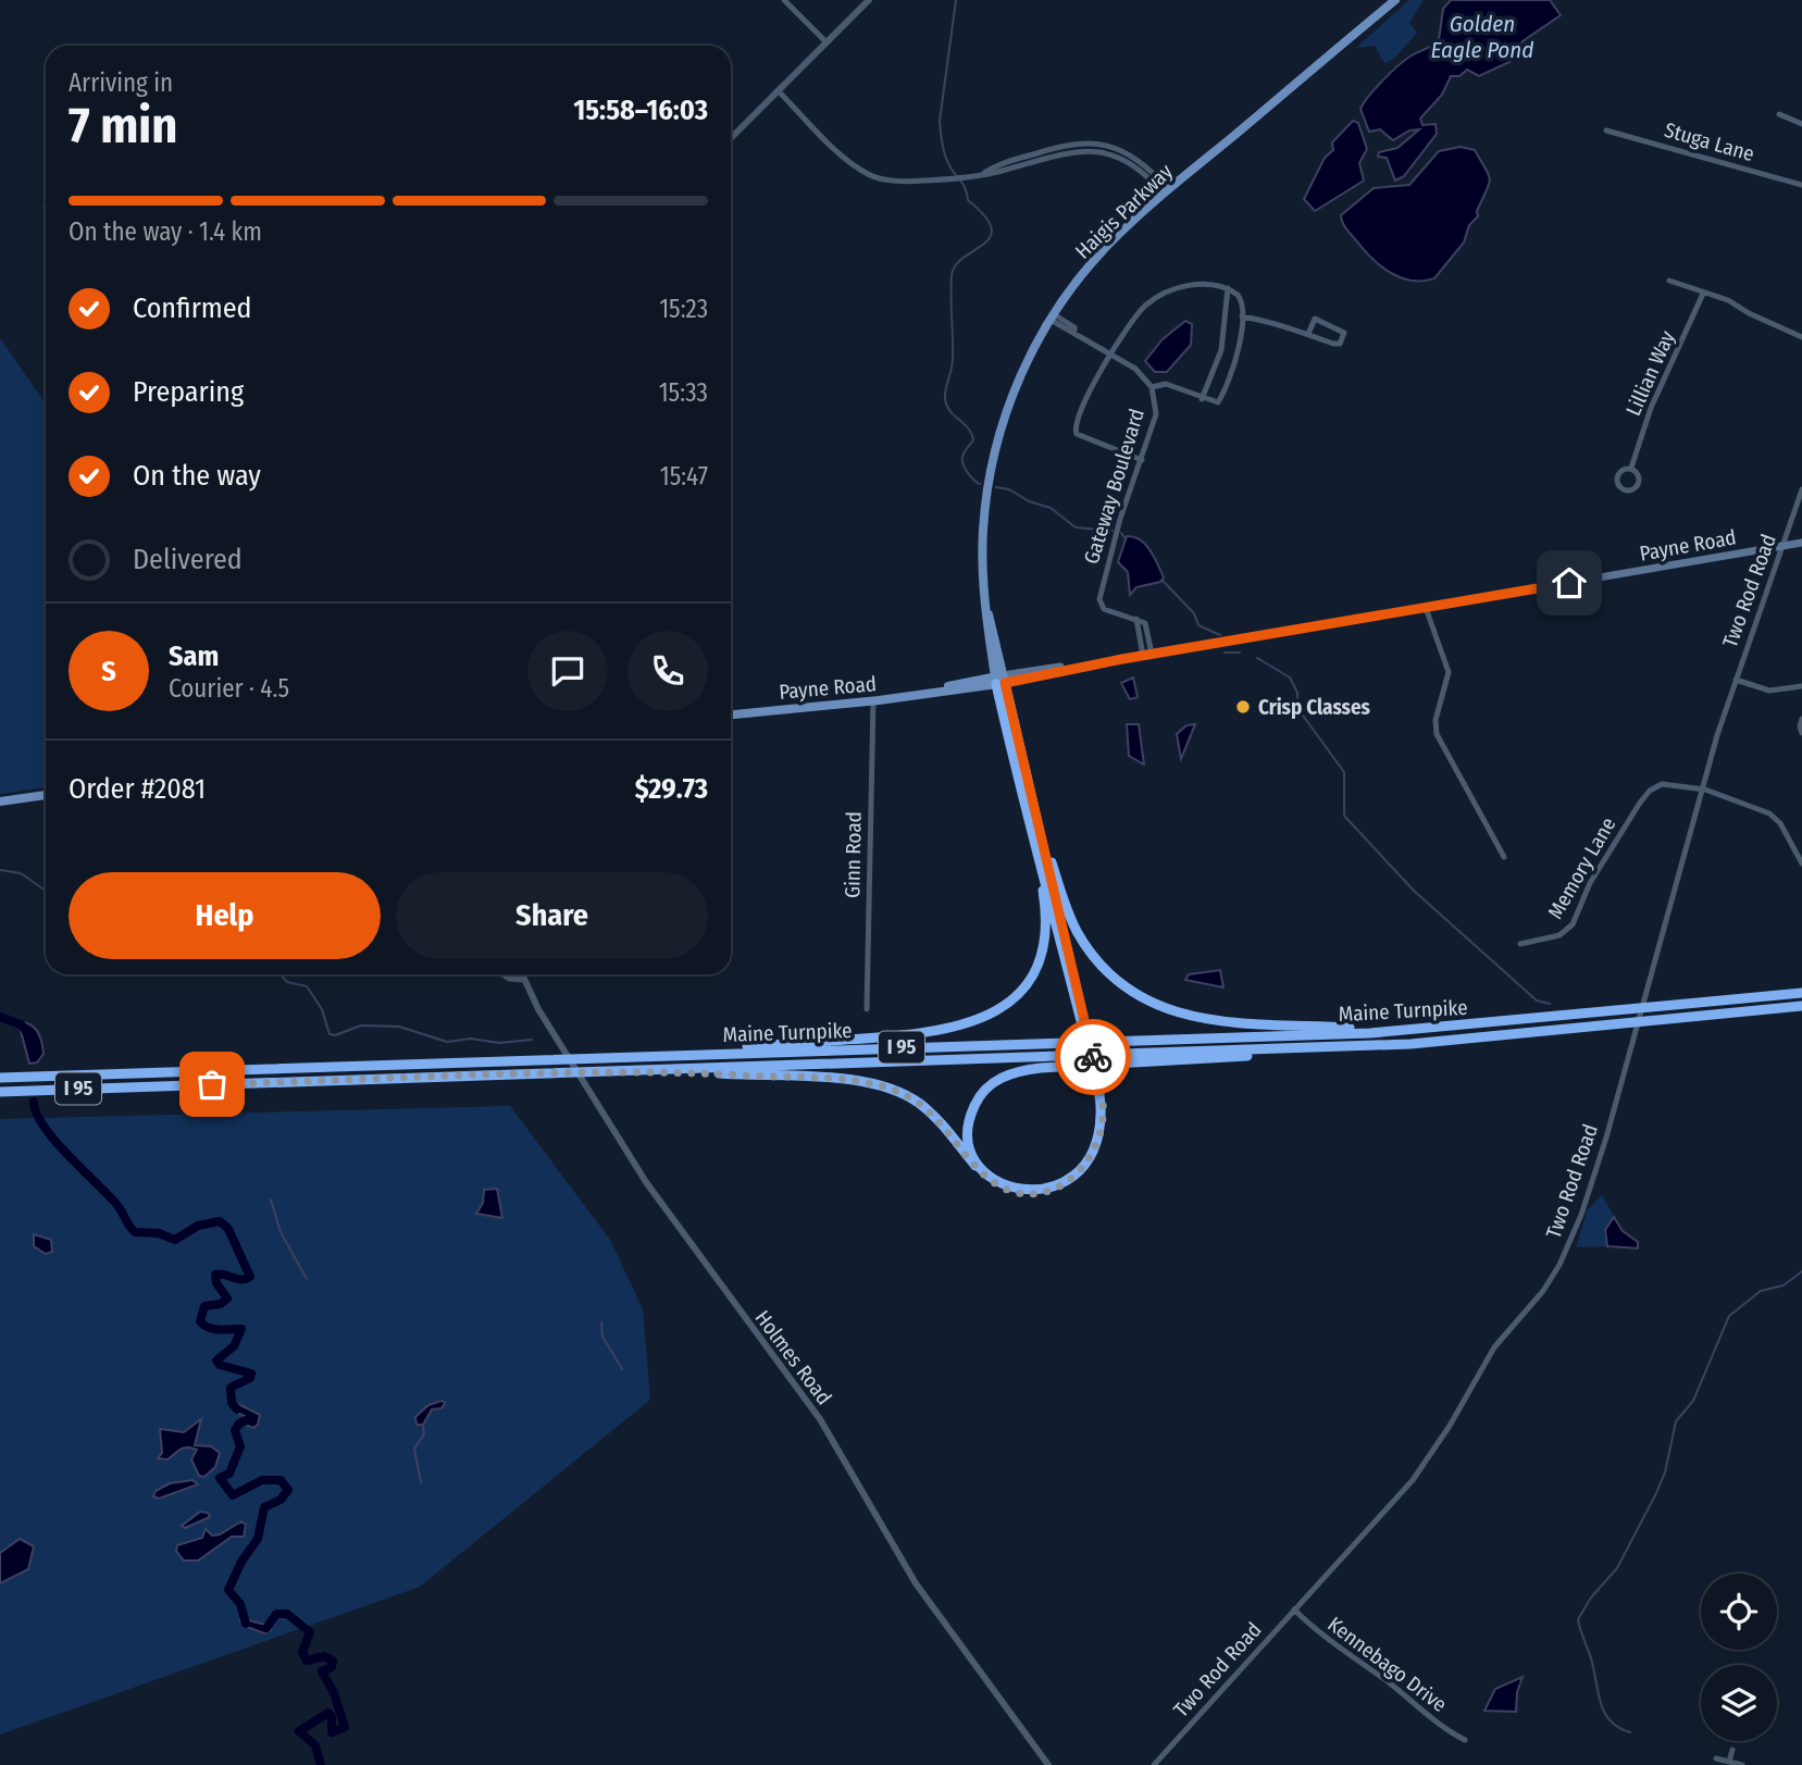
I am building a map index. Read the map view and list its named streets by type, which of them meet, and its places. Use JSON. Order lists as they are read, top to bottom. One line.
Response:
{"streets":{"highway":["Maine Turnpike","I 95"],"main road":["Haigis Parkway","Payne Road"],"street":["Stuga Lane","Lillian Way","Gateway Boulevard","Two Rod Road","Ginn Road","Memory Lane","Holmes Road","Kennebago Drive"]},"crossings":[["Haigis Parkway","Gateway Boulevard"],["Haigis Parkway","Payne Road"],["Gateway Boulevard","Payne Road"],["Payne Road","Two Rod Road"],["Payne Road","Ginn Road"],["Two Rod Road","Memory Lane"],["Two Rod Road","Kennebago Drive"]],"water":["Golden Eagle Pond"],"places":["Crisp Classes"],"page":{"heading":["7 min","Arriving in","15:58–16:03"],"panel":["Sam","Courier · 4.5","Order #2081","$29.73"],"bar":"On the way · 1.4 km","list":[["Confirmed","15:23"],["Preparing","15:33"],["On the way","15:47"],"Delivered"],"round":"S","buttons":["Help","Share"]}}
